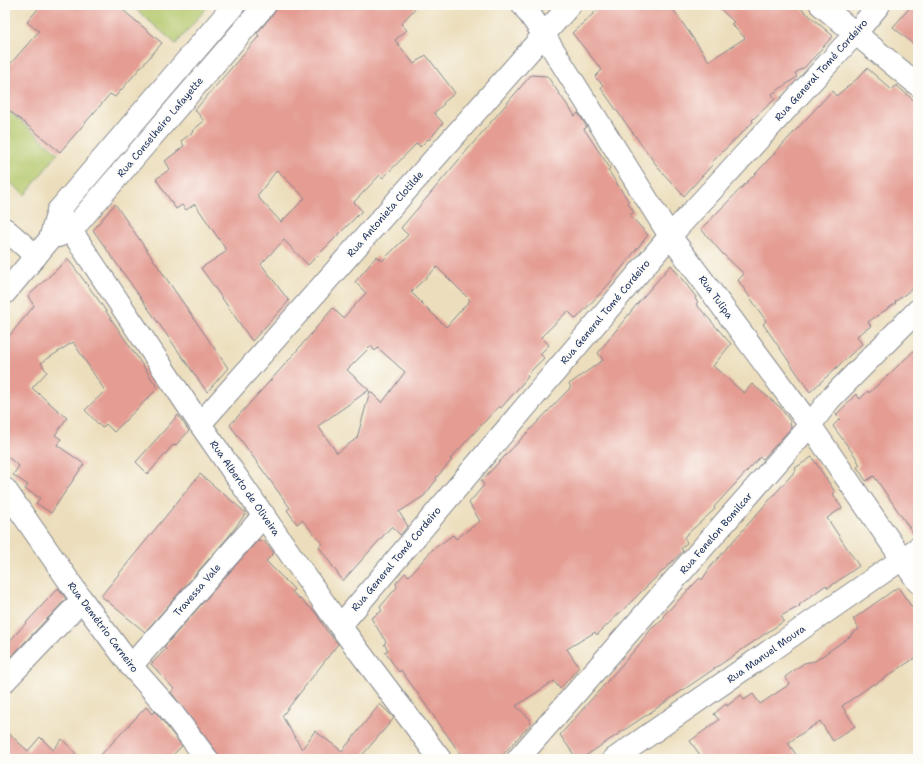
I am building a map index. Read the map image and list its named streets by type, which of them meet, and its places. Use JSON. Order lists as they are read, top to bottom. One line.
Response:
{"streets":{"street":["Rua General Tomé Cordeiro","Rua Conselheiro Lafayette","Rua Antonieta Clotilde","Rua Tulipa","Rua Alberto de Oliveira","Rua Fenelon Bomilcar","Travessa Vale","Rua Demétrio Carneiro","Rua Manuel Moura"]},"crossings":[["Rua General Tomé Cordeiro","Rua Tulipa"],["Rua General Tomé Cordeiro","Rua Alberto de Oliveira"],["Rua Conselheiro Lafayette","Rua Alberto de Oliveira"],["Rua Antonieta Clotilde","Rua Tulipa"],["Rua Antonieta Clotilde","Rua Alberto de Oliveira"],["Rua Tulipa","Rua Fenelon Bomilcar"],["Rua Tulipa","Rua Manuel Moura"],["Rua Alberto de Oliveira","Travessa Vale"],["Travessa Vale","Rua Demétrio Carneiro"]]}
